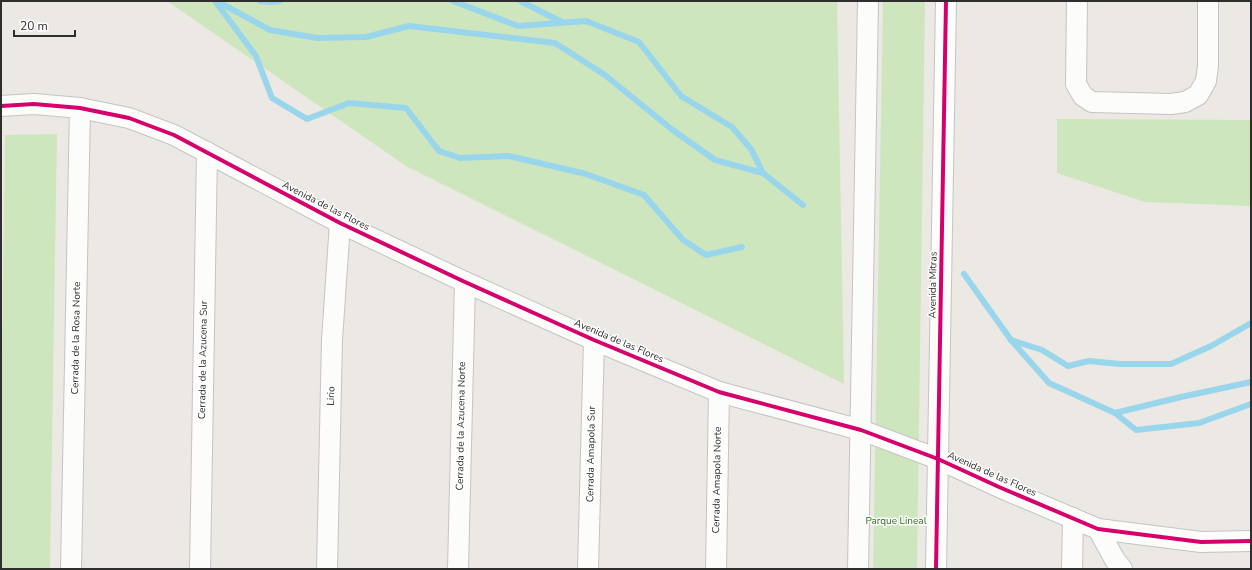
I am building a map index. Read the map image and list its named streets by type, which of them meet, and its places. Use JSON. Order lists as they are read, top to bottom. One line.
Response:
{"streets":{"street":["Avenida de las Flores","Avenida Mitras","Cerrada de la Rosa Norte","Cerrada de la Azucena Sur","Lirio","Cerrada de la Azucena Norte","Cerrada Amapola Sur","Cerrada Amapola Norte"]},"crossings":[["Avenida de las Flores","Avenida Mitras"],["Avenida de las Flores","Cerrada de la Rosa Norte"],["Avenida de las Flores","Cerrada de la Azucena Sur"],["Avenida de las Flores","Lirio"],["Avenida de las Flores","Cerrada de la Azucena Norte"],["Avenida de las Flores","Cerrada Amapola Sur"],["Avenida de las Flores","Cerrada Amapola Norte"]],"parks":["Parque Lineal"],"scale_bar":"20 m"}
